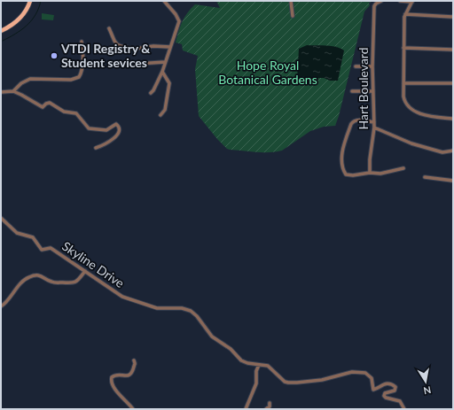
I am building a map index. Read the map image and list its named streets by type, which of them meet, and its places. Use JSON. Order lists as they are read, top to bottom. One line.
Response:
{"streets":{"street":["Hart Boulevard","Skyline Drive"]},"parks":["Hope Royal Botanical Gardens"],"places":["VTDI Registry & Student sevices"],"north":"bottom"}
